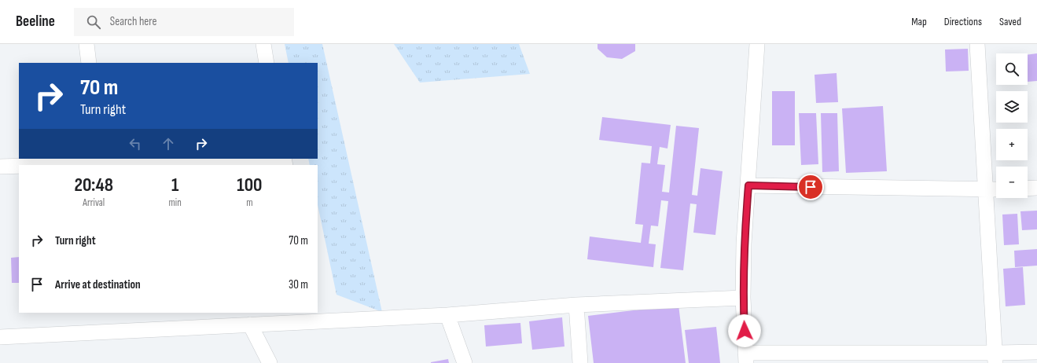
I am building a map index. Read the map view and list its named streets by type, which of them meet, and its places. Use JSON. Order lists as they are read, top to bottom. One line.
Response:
{"page":{"header":"Beeline","search":"Search here","nav":["Map","Directions","Saved"],"map_buttons":["+","−"],"turn":["70 m","Turn right"],"eta":["20:48","Arrival","1","min","100","m"],"list":[{"name":"Turn right","value":"70 m"},{"name":"Arrive at destination","value":"30 m"}]}}
